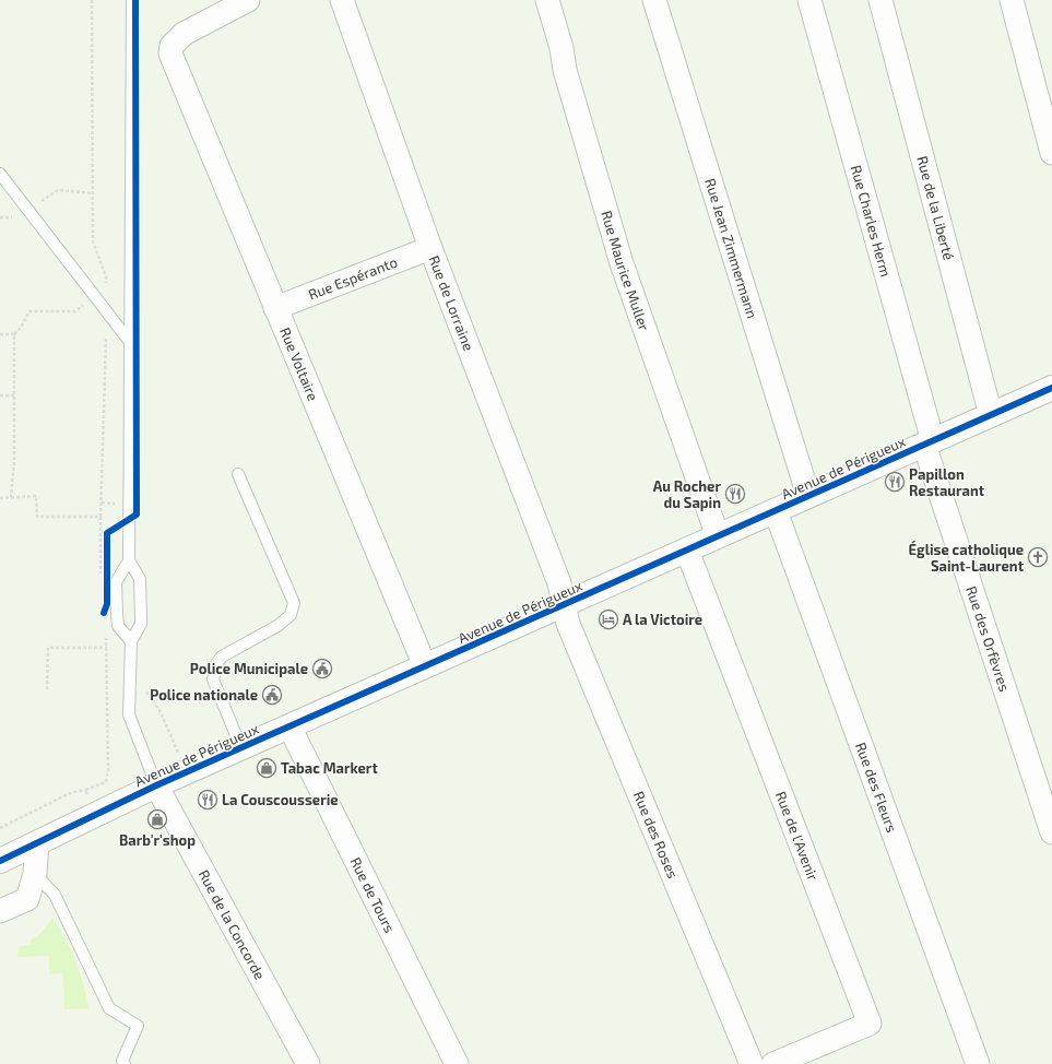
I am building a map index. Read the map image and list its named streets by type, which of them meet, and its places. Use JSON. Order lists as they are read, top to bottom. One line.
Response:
{"streets":{"street":["Rue de la Liberté","Rue Charles Herm","Rue Jean Zimmermann","Rue Maurice Muller","Rue Espéranto","Rue de Lorraine","Rue Voltaire","Avenue de Périgueux","Rue des Orfèvres","Rue des Fleurs","Rue des Roses","Rue de l'Avenir","Rue de Tours","Rue de la Concorde"]},"crossings":[["Rue de la Liberté","Avenue de Périgueux"],["Rue Charles Herm","Avenue de Périgueux"],["Rue Charles Herm","Rue des Orfèvres"],["Rue Jean Zimmermann","Avenue de Périgueux"],["Rue Maurice Muller","Avenue de Périgueux"],["Rue Espéranto","Rue de Lorraine"],["Rue Espéranto","Rue Voltaire"],["Rue de Lorraine","Avenue de Périgueux"],["Rue de Lorraine","Rue des Roses"],["Rue Voltaire","Avenue de Périgueux"],["Avenue de Périgueux","Rue des Orfèvres"],["Avenue de Périgueux","Rue des Fleurs"],["Avenue de Périgueux","Rue des Roses"],["Avenue de Périgueux","Rue de l'Avenir"],["Avenue de Périgueux","Rue de Tours"],["Avenue de Périgueux","Rue de la Concorde"]],"places":{"restaurant":["Papillon Restaurant","Au Rocher du Sapin","La Couscousserie"],"church":["Église catholique Saint-Laurent"],"hotel":["A la Victoire"],"public building":["Police Municipale","Police nationale"],"shop":["Tabac Markert","Barb'r'shop"]}}
